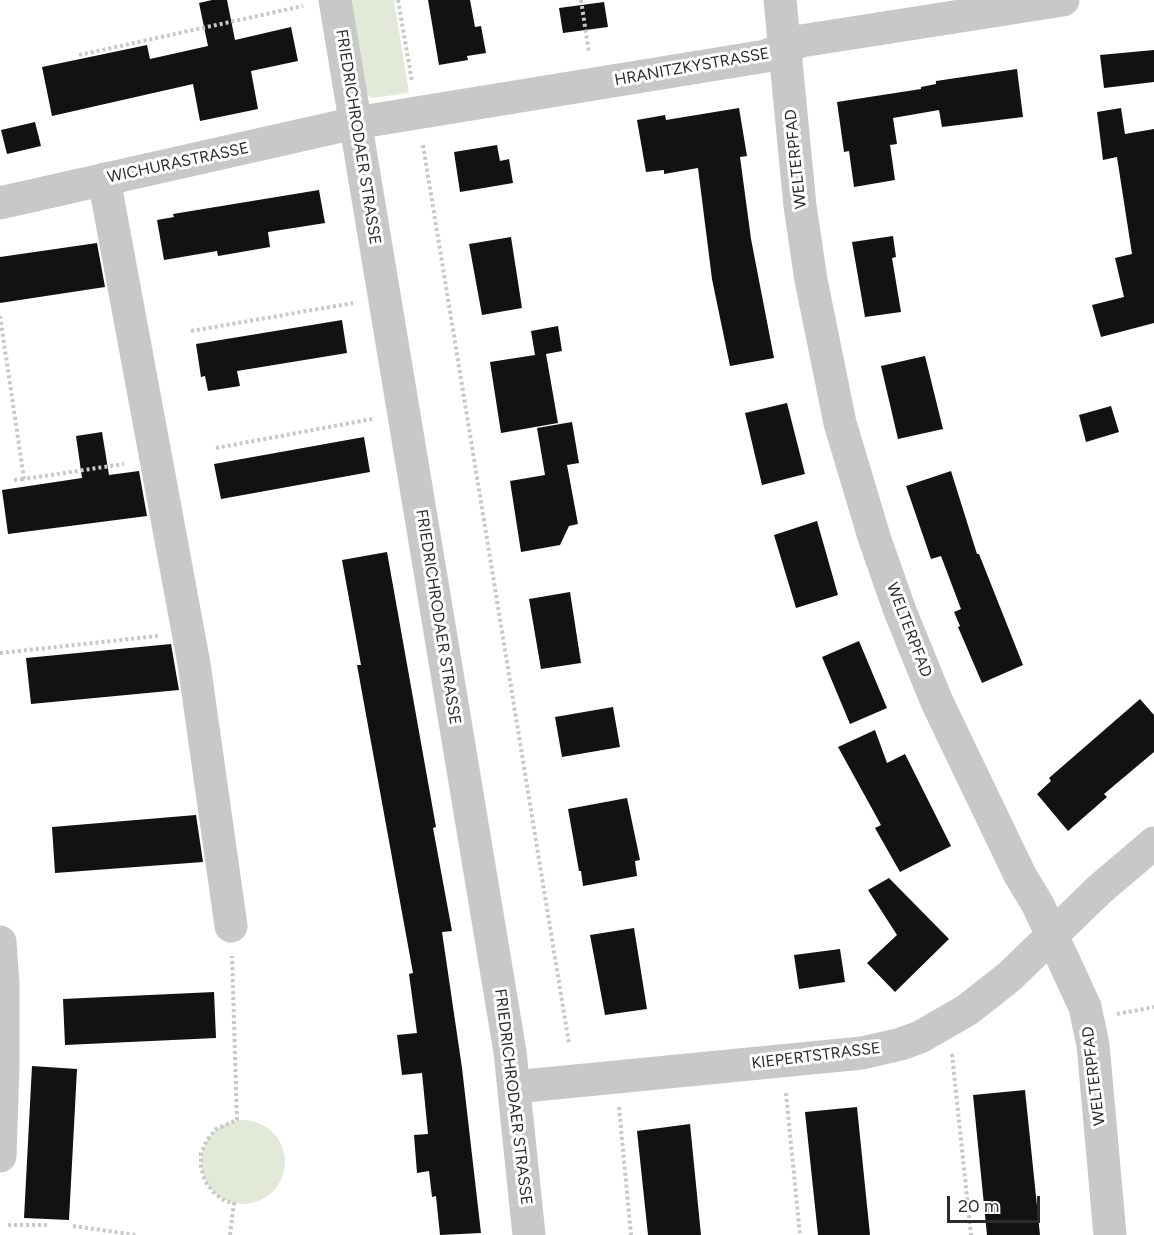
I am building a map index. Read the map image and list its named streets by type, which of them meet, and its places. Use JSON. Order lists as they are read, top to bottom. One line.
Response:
{"streets":{"street":["HRANITZKYSTRASSE","FRIEDRICHRODAER STRASSE","WELTERPFAD","WICHURASTRASSE","KIEPERTSTRASSE"]},"crossings":[["HRANITZKYSTRASSE","FRIEDRICHRODAER STRASSE"],["HRANITZKYSTRASSE","WELTERPFAD"],["HRANITZKYSTRASSE","WICHURASTRASSE"],["FRIEDRICHRODAER STRASSE","WICHURASTRASSE"],["FRIEDRICHRODAER STRASSE","KIEPERTSTRASSE"],["WELTERPFAD","KIEPERTSTRASSE"]],"scale_bar":"20 m"}
